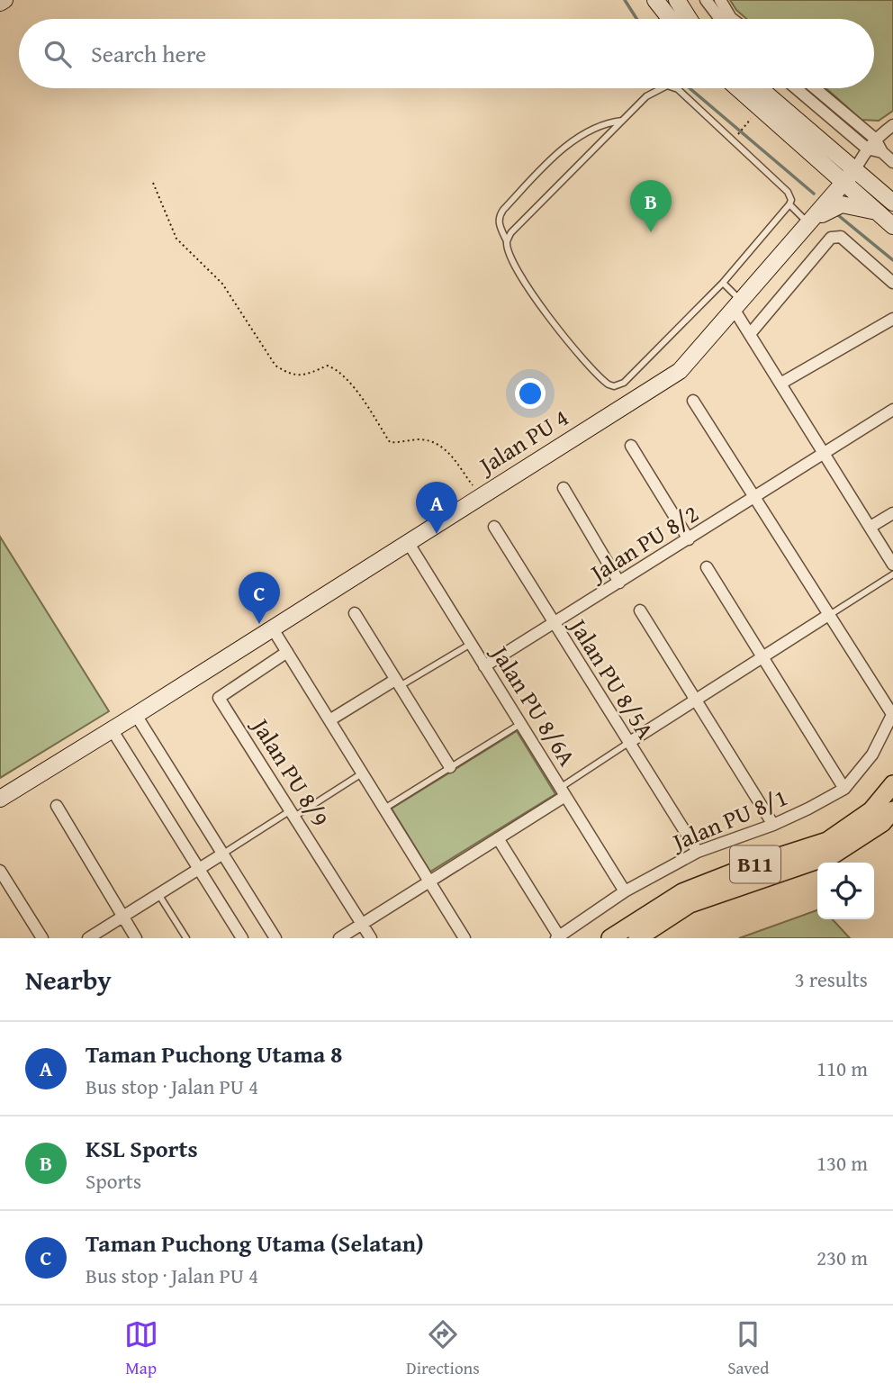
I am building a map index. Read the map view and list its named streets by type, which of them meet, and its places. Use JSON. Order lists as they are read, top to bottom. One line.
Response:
{"streets":{"main road":["B11"],"street":["Jalan PU 4","Jalan PU 8/2","Jalan PU 8/5A","Jalan PU 8/6A","Jalan PU 8/9","Jalan PU 8/1"]},"crossings":[["Jalan PU 4","Jalan PU 8/6A"],["Jalan PU 8/2","Jalan PU 8/5A"],["Jalan PU 8/2","Jalan PU 8/6A"],["Jalan PU 8/5A","Jalan PU 8/1"],["Jalan PU 8/6A","Jalan PU 8/1"]],"page":{"search":"Search here","pins":["B","A","C"],"heading":["Nearby","3 results"],"list":[{"mark":"A","name":"Taman Puchong Utama 8","note":"Bus stop · Jalan PU 4","value":"110 m"},{"mark":"B","name":"KSL Sports","note":"Sports","value":"130 m"},{"mark":"C","name":"Taman Puchong Utama (Selatan)","note":"Bus stop · Jalan PU 4","value":"230 m"}],"nav":["Map","Directions","Saved"]}}
